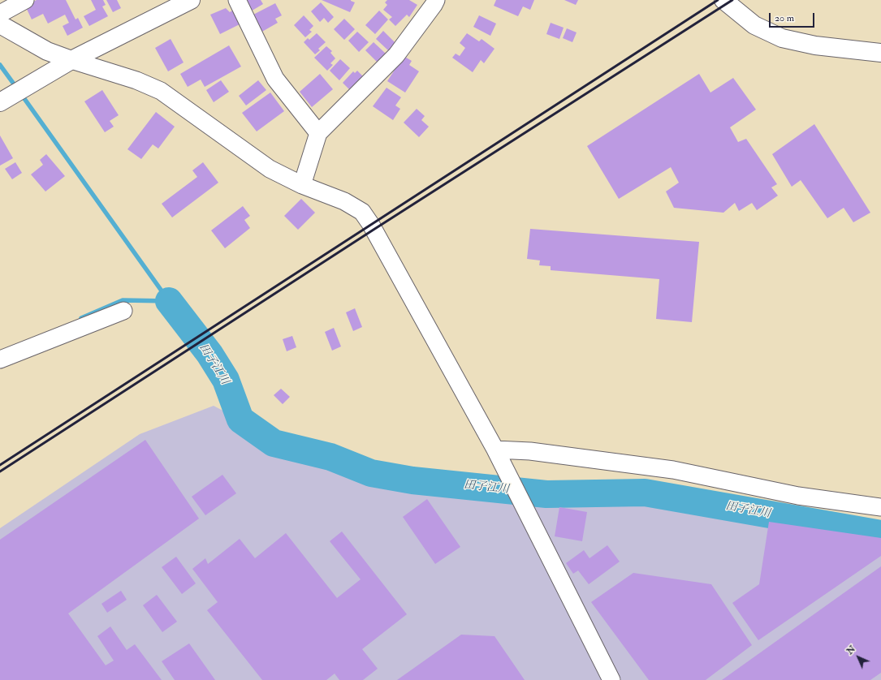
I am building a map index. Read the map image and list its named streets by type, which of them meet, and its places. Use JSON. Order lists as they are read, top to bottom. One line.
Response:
{"water":["田子江川"],"scale_bar":"20 m","north":"top left"}
